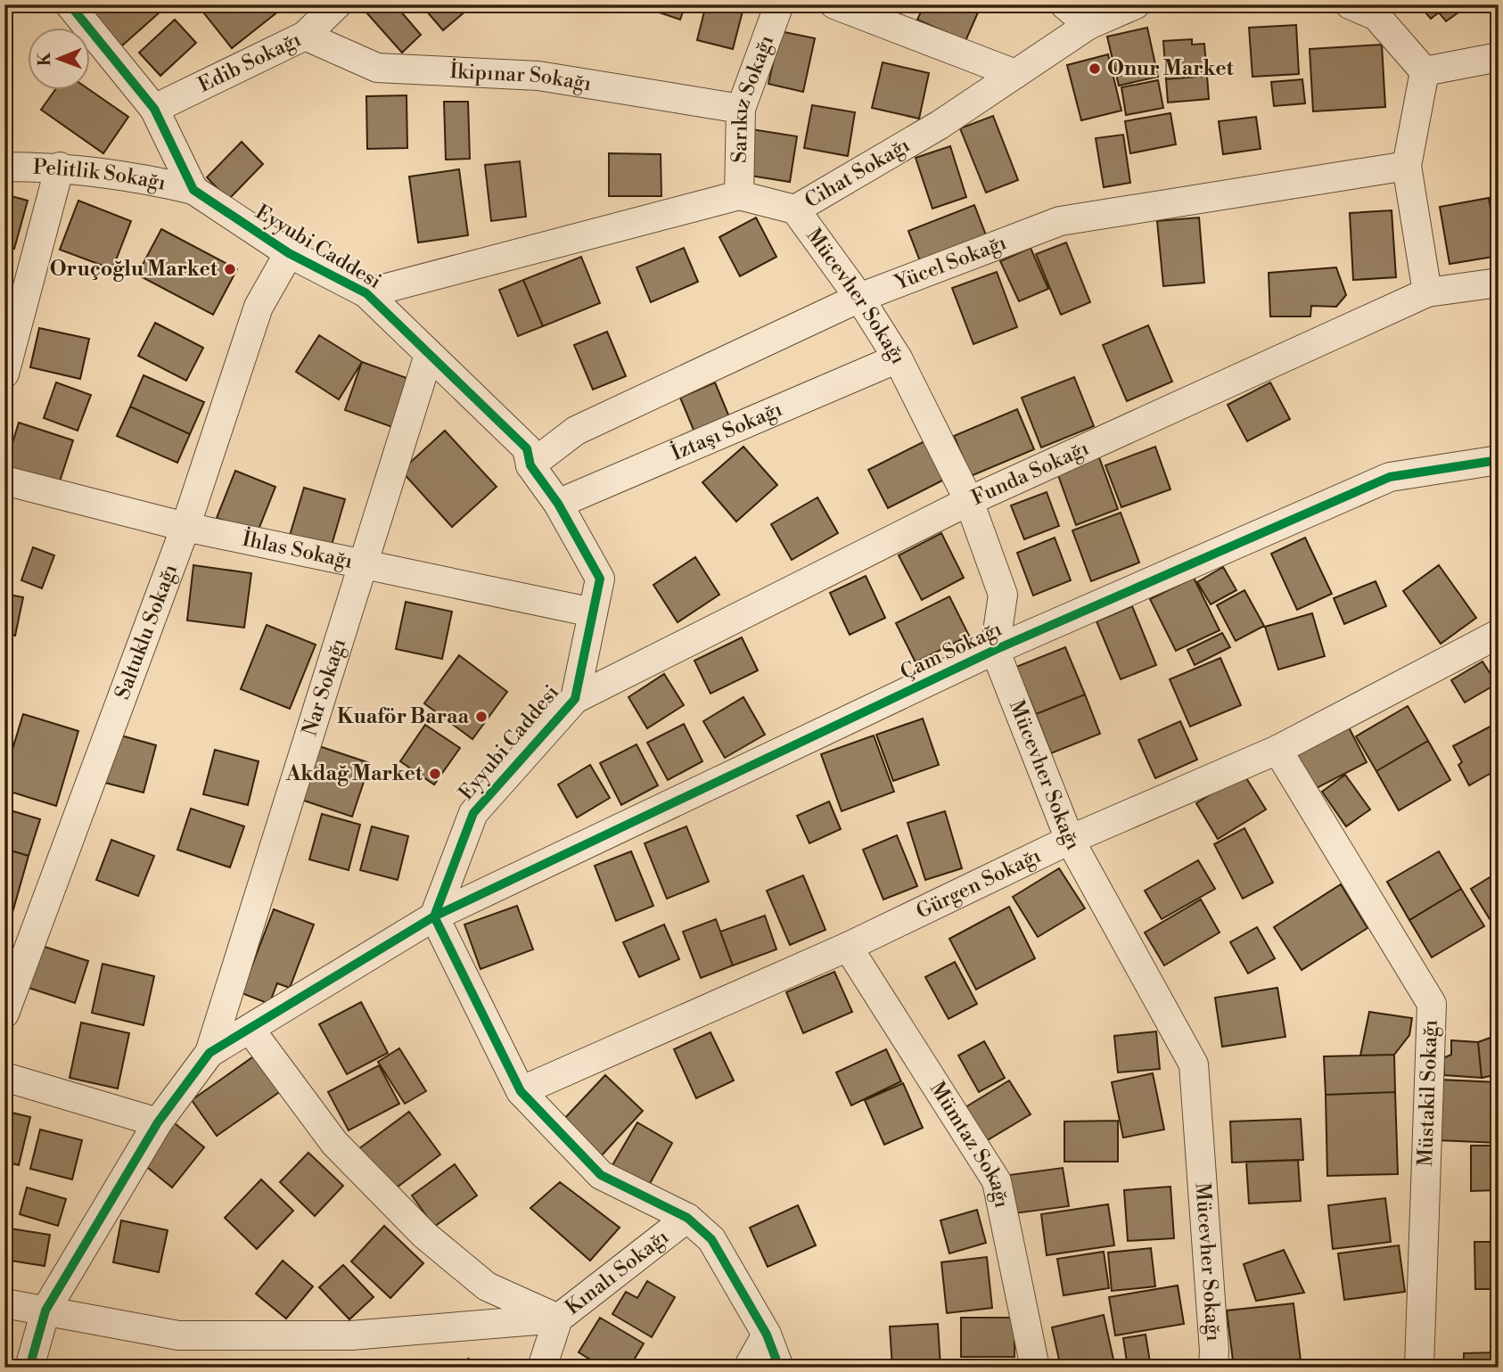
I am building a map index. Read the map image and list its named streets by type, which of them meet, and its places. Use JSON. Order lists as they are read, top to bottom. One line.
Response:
{"streets":{"street":["Edib Sokağı","İkipınar Sokağı","Sarıkız Sokağı","Cihat Sokağı","Pelitlik Sokağı","Eyyubi Caddesi","Yücel Sokağı","Mücevher Sokağı","İztaşı Sokağı","Funda Sokağı","İhlas Sokağı","Saltuklu Sokağı","Çam Sokağı","Nar Sokağı","Gürgen Sokağı","Müstakil Sokağı","Mümtaz Sokağı","Kınalı Sokağı"]},"crossings":[["Edib Sokağı","İkipınar Sokağı"],["İkipınar Sokağı","Sarıkız Sokağı"],["Sarıkız Sokağı","Cihat Sokağı"],["Cihat Sokağı","Eyyubi Caddesi"],["Cihat Sokağı","Mücevher Sokağı"],["Pelitlik Sokağı","Eyyubi Caddesi"],["Eyyubi Caddesi","Yücel Sokağı"],["Eyyubi Caddesi","İztaşı Sokağı"],["Eyyubi Caddesi","Funda Sokağı"],["Eyyubi Caddesi","İhlas Sokağı"],["Eyyubi Caddesi","Saltuklu Sokağı"],["Eyyubi Caddesi","Çam Sokağı"],["Eyyubi Caddesi","Nar Sokağı"],["Yücel Sokağı","Mücevher Sokağı"],["Mücevher Sokağı","İztaşı Sokağı"],["Mücevher Sokağı","Funda Sokağı"],["Mücevher Sokağı","Çam Sokağı"],["Mücevher Sokağı","Gürgen Sokağı"],["İhlas Sokağı","Saltuklu Sokağı"],["İhlas Sokağı","Nar Sokağı"],["Çam Sokağı","Nar Sokağı"],["Gürgen Sokağı","Müstakil Sokağı"],["Gürgen Sokağı","Mümtaz Sokağı"]],"places":["Onur Market","Oruçoğlu Market","Kuaför Baraa","Akdağ Market"],"north":"left"}
